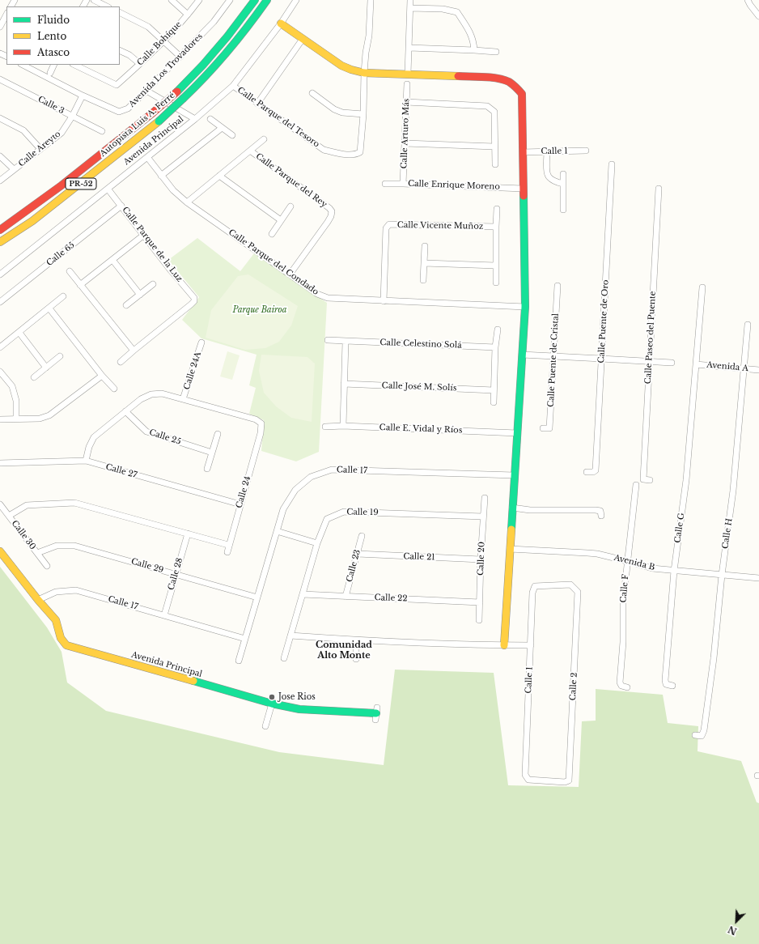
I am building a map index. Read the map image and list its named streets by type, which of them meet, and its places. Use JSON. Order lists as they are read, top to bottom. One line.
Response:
{"streets":{"main road":["Autopista Luis A. Ferré","Avenida Principal","PR-52"],"street":["Calle Bohíque","Avenida Los Trovadores","Calle 3","Calle Parque del Tesoro","Calle Arturo Más","Calle Areyto","Calle 1","Calle Parque del Rey","Calle Enrique Moreno","Calle Vicente Muñoz","Calle Parque de la Luz","Calle 65","Calle Parque del Condado","Calle Puente de Oro","Calle Paseo del Puente","Calle Celestino Solá","Calle Puente de Cristal","Avenida A","Calle 24A","Calle José M. Solís","Calle E. Vidal y Ríos","Calle 25","Calle 17","Calle 27","Calle 24","Calle 19","Calle G","Calle H","Calle 30","Calle 21","Calle 20","Avenida B","Calle 29","Calle 23","Calle 28","Calle F","Calle 22","Calle 2"]},"crossings":[["Avenida Los Trovadores","Calle Areyto"],["Calle 3","Calle Areyto"],["Calle Parque del Tesoro","Avenida Principal"],["Calle Arturo Más","Calle Enrique Moreno"],["Avenida Principal","Calle Parque de la Luz"],["Avenida Principal","Calle Parque del Condado"],["Avenida Principal","Calle 17"],["Calle 1","Calle 2"],["Calle Parque del Rey","Calle Parque del Condado"],["Calle Vicente Muñoz","Calle Parque del Condado"],["Calle Parque de la Luz","Calle 65"],["Avenida A","Calle G"],["Avenida A","Calle H"],["Calle 24A","Calle 24"],["Calle 25","Calle 24"],["Calle 17","Calle 29"],["Calle 17","Calle 28"],["Calle 27","Calle 24"],["Calle 19","Calle 20"],["Calle 19","Calle 22"],["Calle G","Avenida B"],["Calle H","Avenida B"],["Calle 30","Calle 29"],["Calle 21","Calle 20"],["Calle 21","Calle 23"],["Calle 20","Calle 22"],["Avenida B","Calle F"],["Calle 29","Calle 28"],["Calle 23","Calle 22"]],"districts":["Comunidad Alto Monte"],"parks":["Parque Bairoa"],"places":["Jose Rios"],"legend":["Fluido","Lento","Atasco"],"north":"bottom left"}
